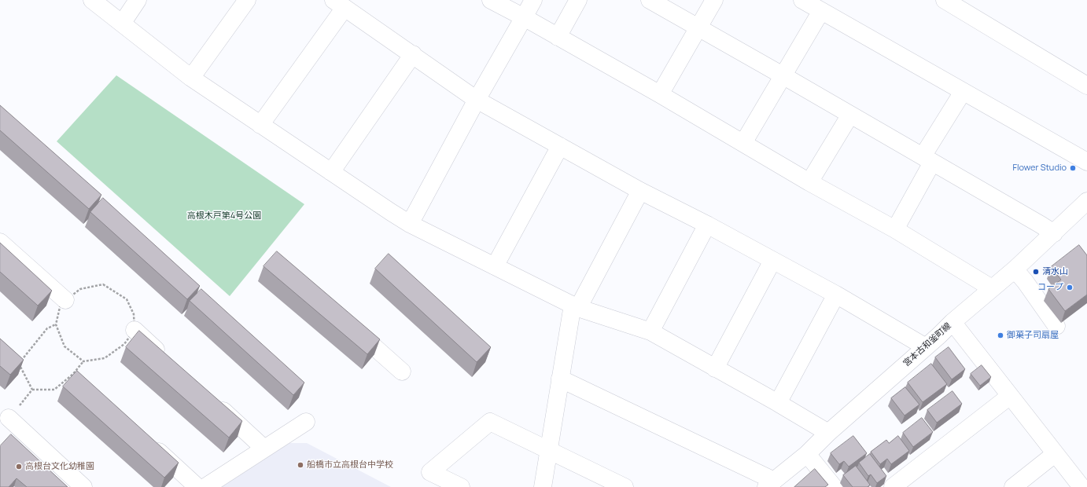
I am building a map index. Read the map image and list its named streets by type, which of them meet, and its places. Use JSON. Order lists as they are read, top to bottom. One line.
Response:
{"streets":{"street":["宮本古和釜町線"]},"parks":["高根木戸第4号公園"],"places":["Flower Studio","清水山","コープ","御菓子司扇屋","船橋市立高根台中学校","高根台文化幼稚園"]}
